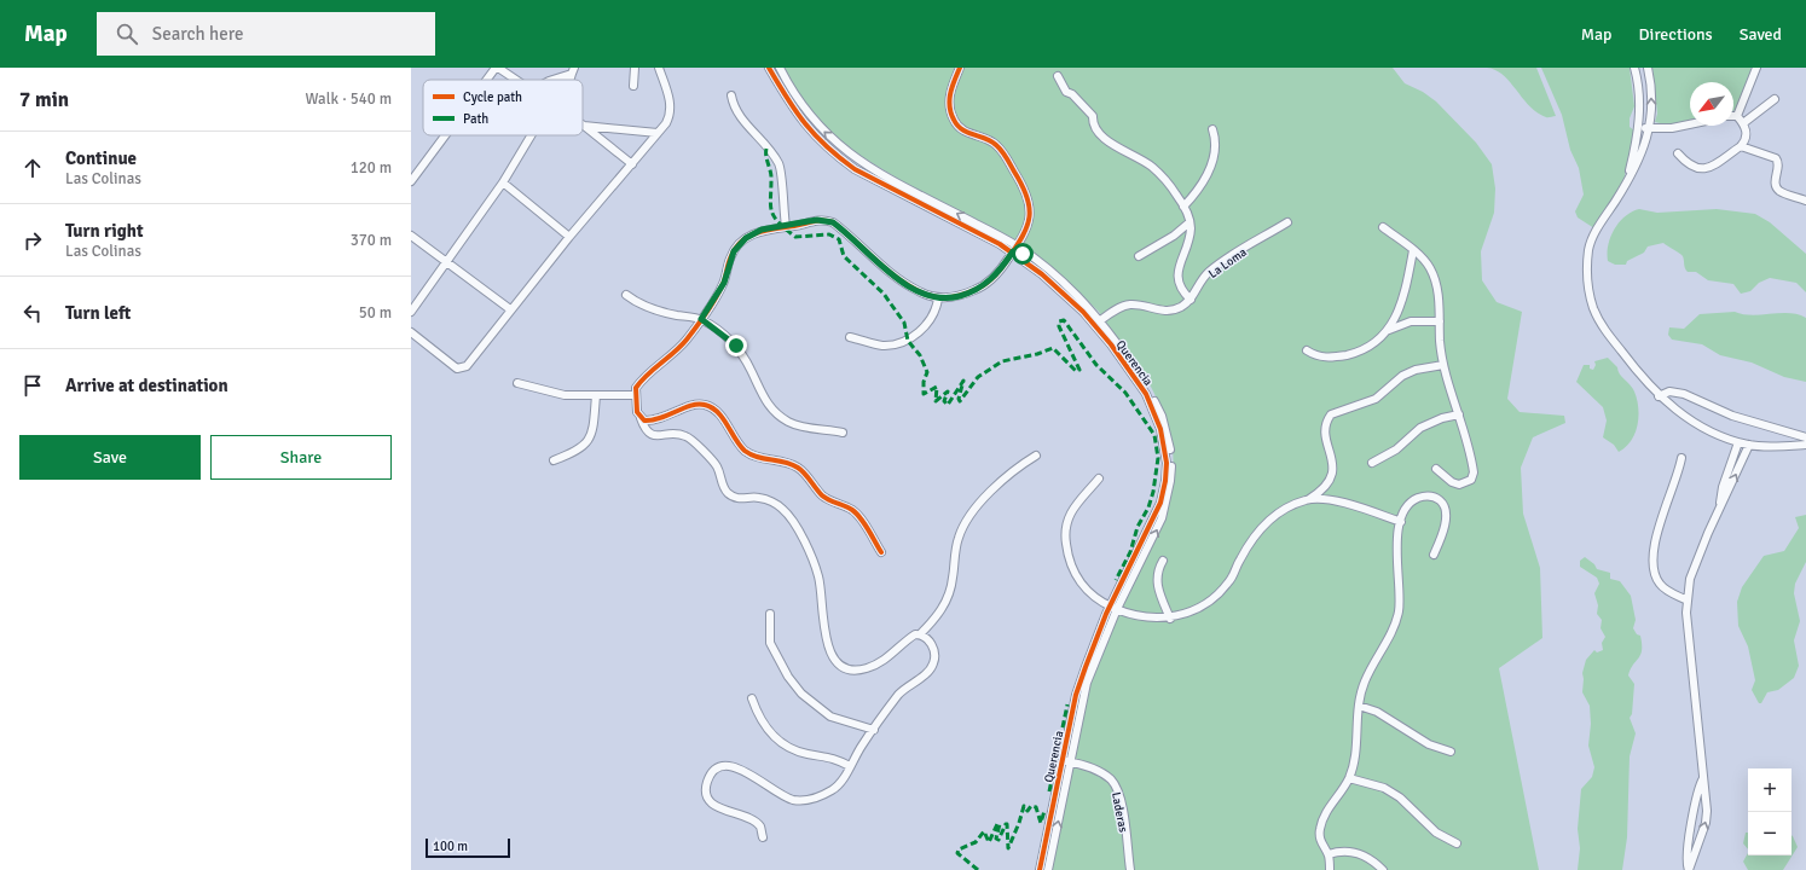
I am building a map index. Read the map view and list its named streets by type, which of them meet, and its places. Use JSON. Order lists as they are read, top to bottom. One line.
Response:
{"streets":{"street":["La Loma","Querencia","Laderas"]},"crossings":[["La Loma","Querencia"],["Querencia","Laderas"]],"legend":["Cycle path","Path"],"scale_bar":"100 m","north":"bottom left","page":{"header":"Map","search":"Search here","nav":["Map","Directions","Saved"],"heading":["7 min","Walk · 540 m"],"list":[["Continue","Las Colinas","120 m"],["Turn right","Las Colinas","370 m"],["Turn left","50 m"],"Arrive at destination"],"buttons":["Save","Share"],"map_buttons":["+","−"],"scale":"100 m"}}
